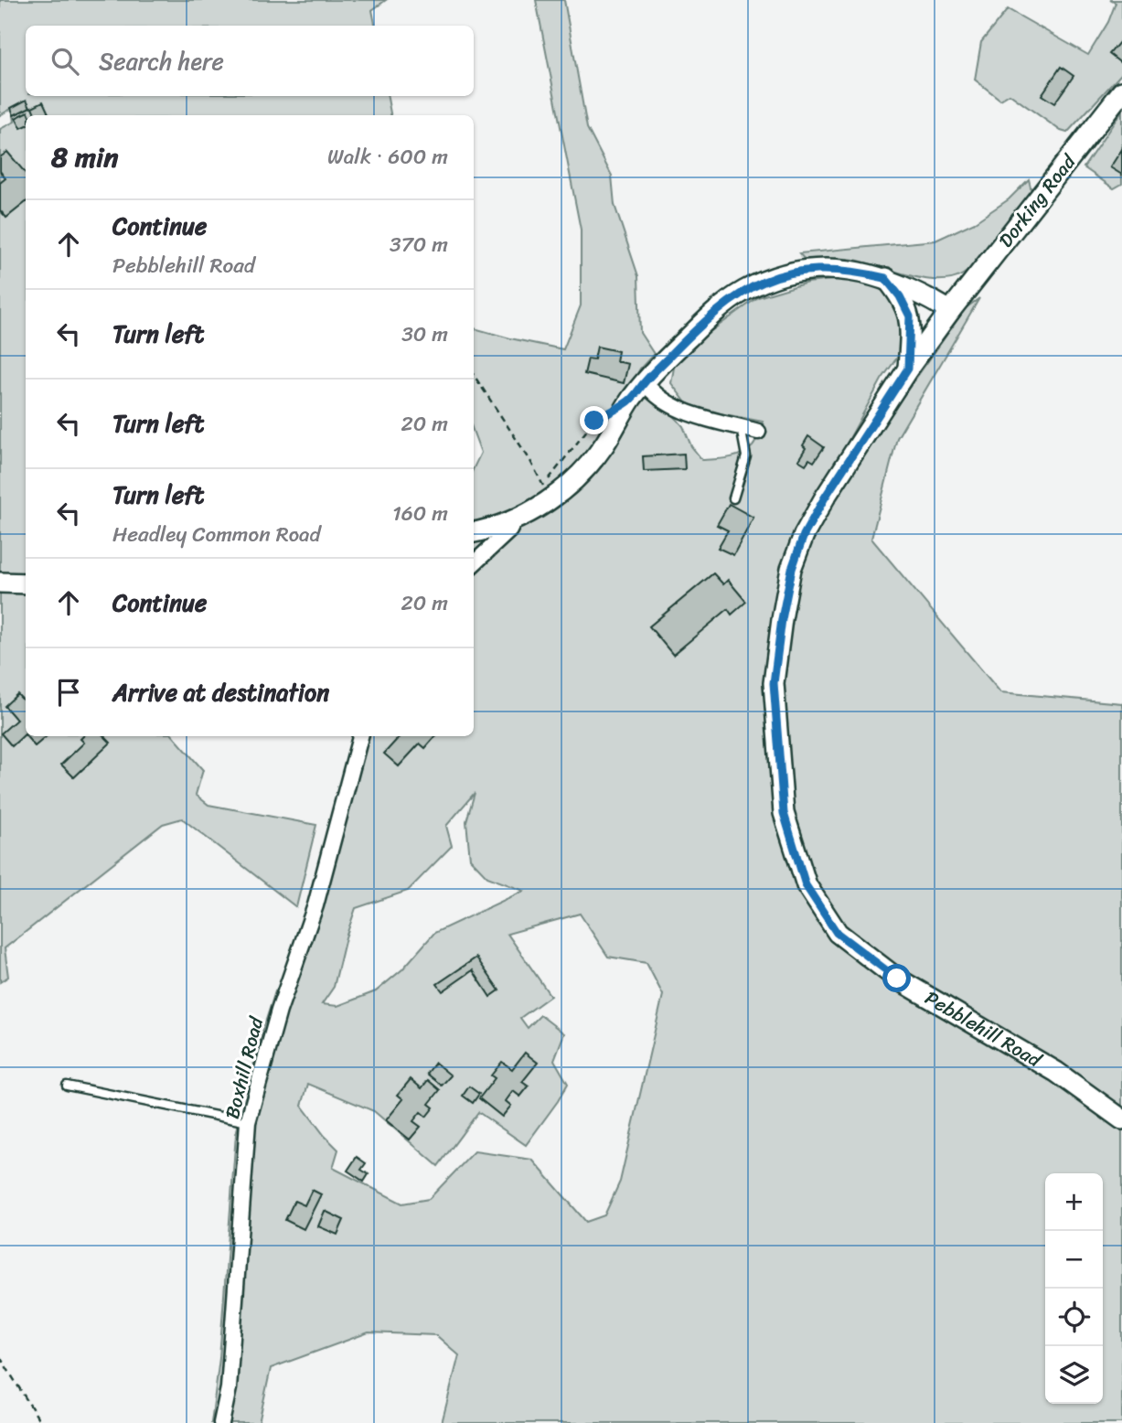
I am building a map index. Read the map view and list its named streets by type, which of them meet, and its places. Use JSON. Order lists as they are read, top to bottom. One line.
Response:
{"streets":{"main road":["Dorking Road","Pebblehill Road"],"street":["Boxhill Road"]},"crossings":[["Dorking Road","Pebblehill Road"]],"page":{"search":"Search here","heading":["8 min","Walk · 600 m"],"list":[["Continue","Pebblehill Road","370 m"],["Turn left","30 m"],["Turn left","20 m"],["Turn left","Headley Common Road","160 m"],["Continue","20 m"],"Arrive at destination"],"map_buttons":["+","−"]}}
